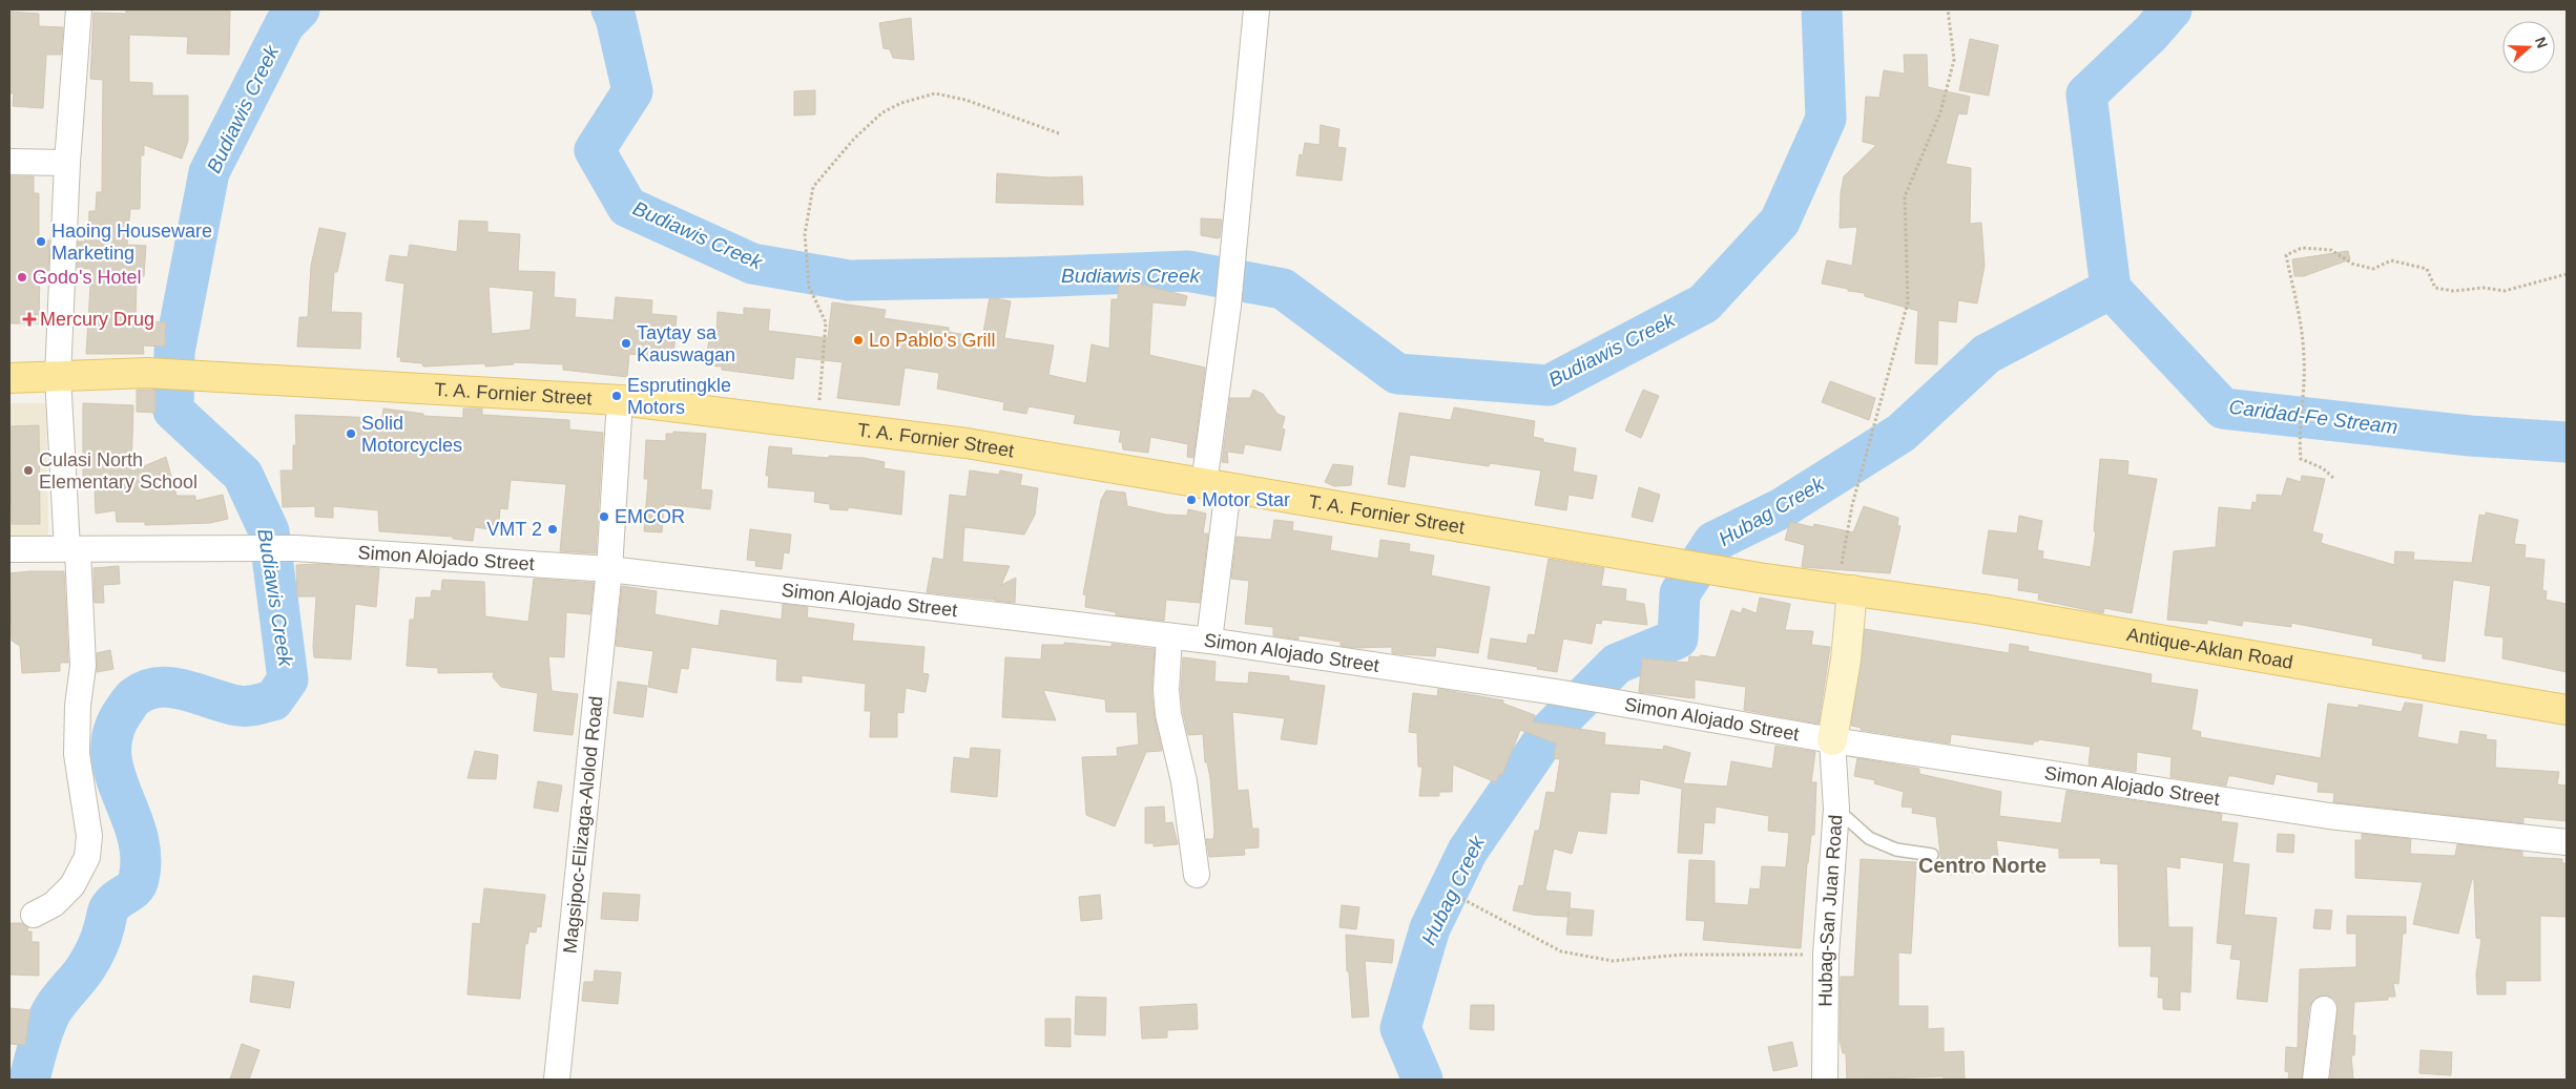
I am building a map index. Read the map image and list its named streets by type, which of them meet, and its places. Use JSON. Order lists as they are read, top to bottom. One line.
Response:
{"streets":{"main road":["T. A. Fornier Street","Antique-Aklan Road"],"street":["Simon Alojado Street","Magsipoc-Elizaga-Alolod Road","Hubag-San Juan Road"]},"crossings":[["T. A. Fornier Street","Antique-Aklan Road"],["T. A. Fornier Street","Magsipoc-Elizaga-Alolod Road"],["Simon Alojado Street","Magsipoc-Elizaga-Alolod Road"],["Simon Alojado Street","Hubag-San Juan Road"]],"districts":["Centro Norte"],"water":["Budiawis Creek","Caridad-Fe Stream","Hubag Creek"],"places":{"other":["Haoing Houseware Marketing","Godo's Hotel","Lo Pablo's Grill","Taytay sa Kauswagan","Esprutingkle Motors","Solid Motorcycles","Culasi North Elementary School","Motor Star","EMCOR","VMT 2"],"health":["Mercury Drug"]},"north":"right"}
